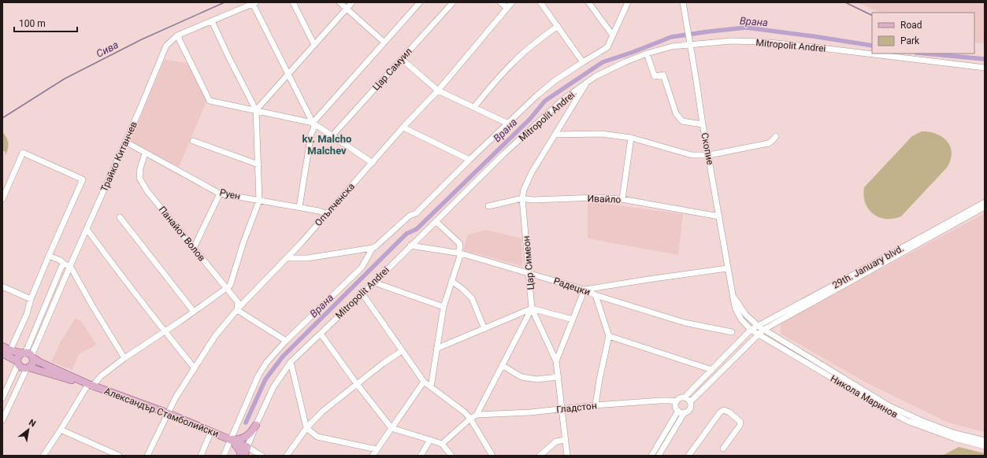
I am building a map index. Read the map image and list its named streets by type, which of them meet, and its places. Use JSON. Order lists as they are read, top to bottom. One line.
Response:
{"streets":{"main road":["Mitropolit Andrei","Александър Стамболийски"],"street":["Цар Самуил","Скопие","Трайко Китанчев","Руен","Ивайло","Опълченска","Панайот Волов","Цар Симеон","29th. January blvd.","Радецки","Никола Маринов","Гладстон"]},"crossings":[["Mitropolit Andrei","Скопие"],["Mitropolit Andrei","Цар Симеон"],["Mitropolit Andrei","Радецки"],["Mitropolit Andrei","Александър Стамболийски"],["Скопие","Ивайло"],["Скопие","29th. January blvd."],["Скопие","Никола Маринов"],["Трайко Китанчев","Руен"],["Трайко Китанчев","Александър Стамболийски"],["Руен","Опълченска"],["Руен","Панайот Волов"],["Ивайло","Цар Симеон"],["Опълченска","Панайот Волов"],["Опълченска","Александър Стамболийски"],["Цар Симеон","Радецки"],["Цар Симеон","Гладстон"],["29th. January blvd.","Никола Маринов"],["29th. January blvd.","Гладстон"]],"districts":["kv. Malcho Malchev"],"water":["Врана","Сива"],"legend":["Road","Park"],"scale_bar":"100 m","north":"top right"}
